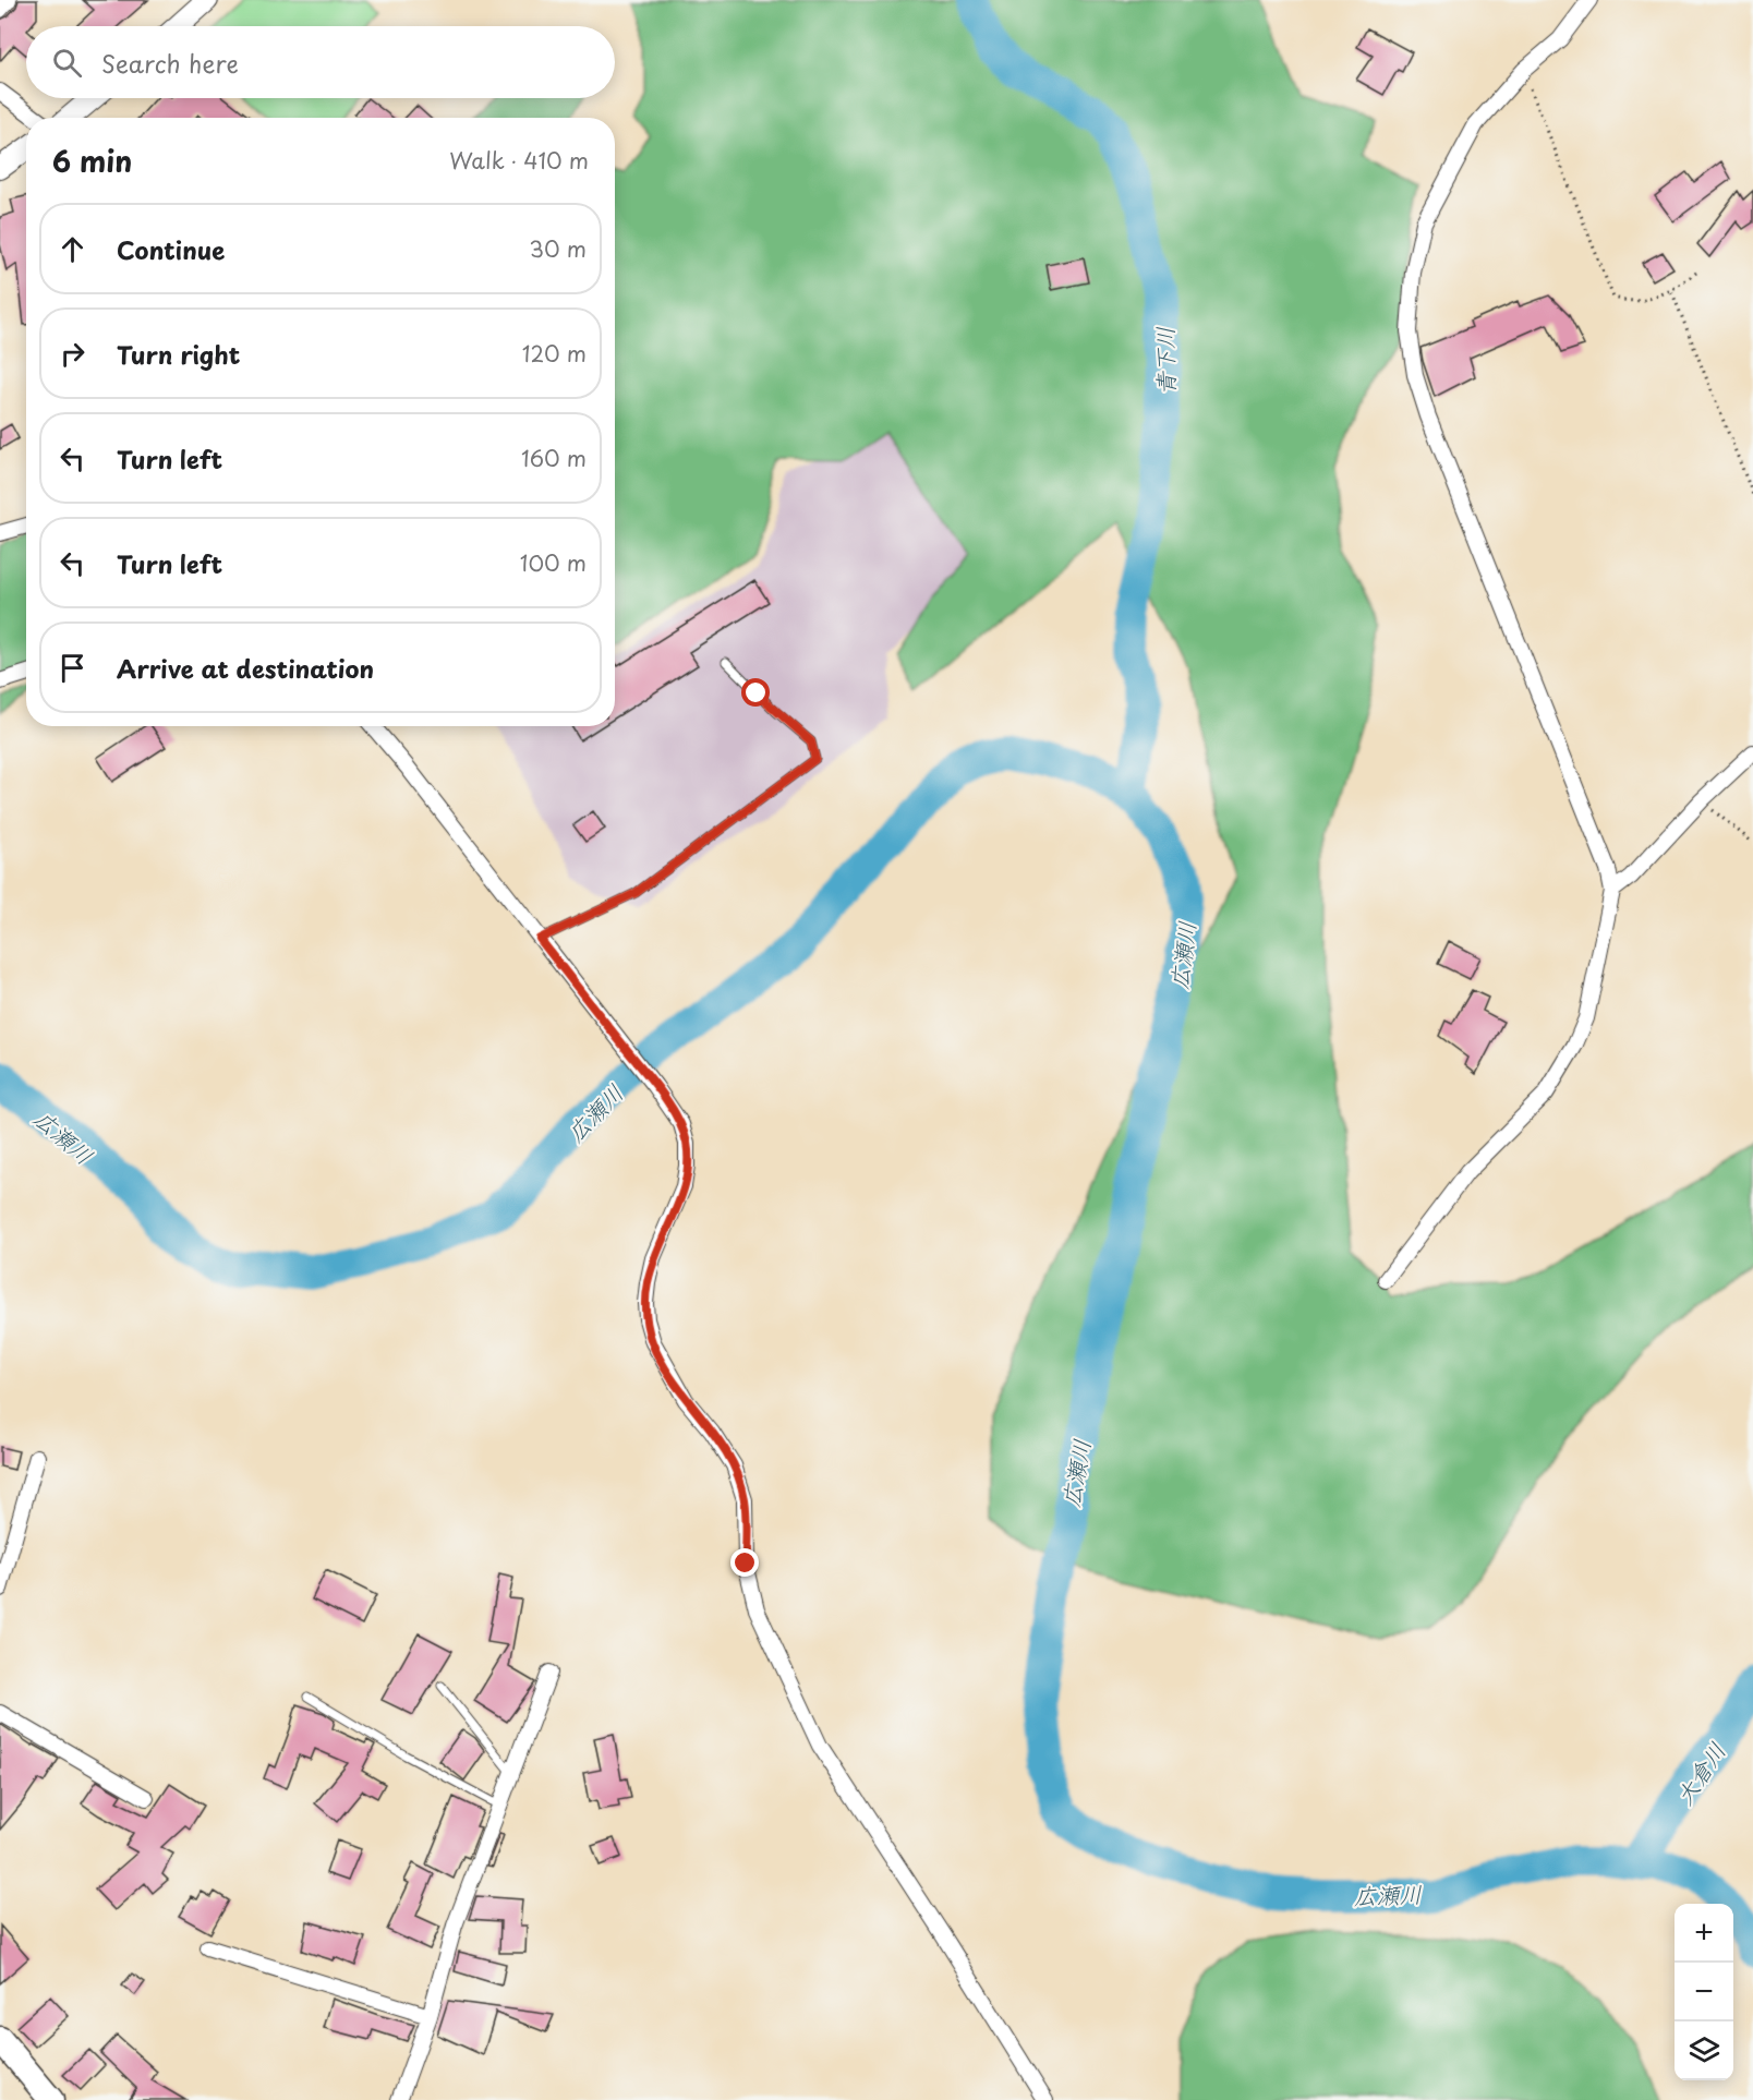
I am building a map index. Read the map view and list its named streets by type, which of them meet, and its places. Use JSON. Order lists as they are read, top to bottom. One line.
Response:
{"water":["青下川","広瀬川","大倉川"],"page":{"search":"Search here","heading":["6 min","Walk · 410 m"],"list":[["Continue","30 m"],["Turn right","120 m"],["Turn left","160 m"],["Turn left","100 m"],"Arrive at destination"],"map_buttons":["+","−"]}}
